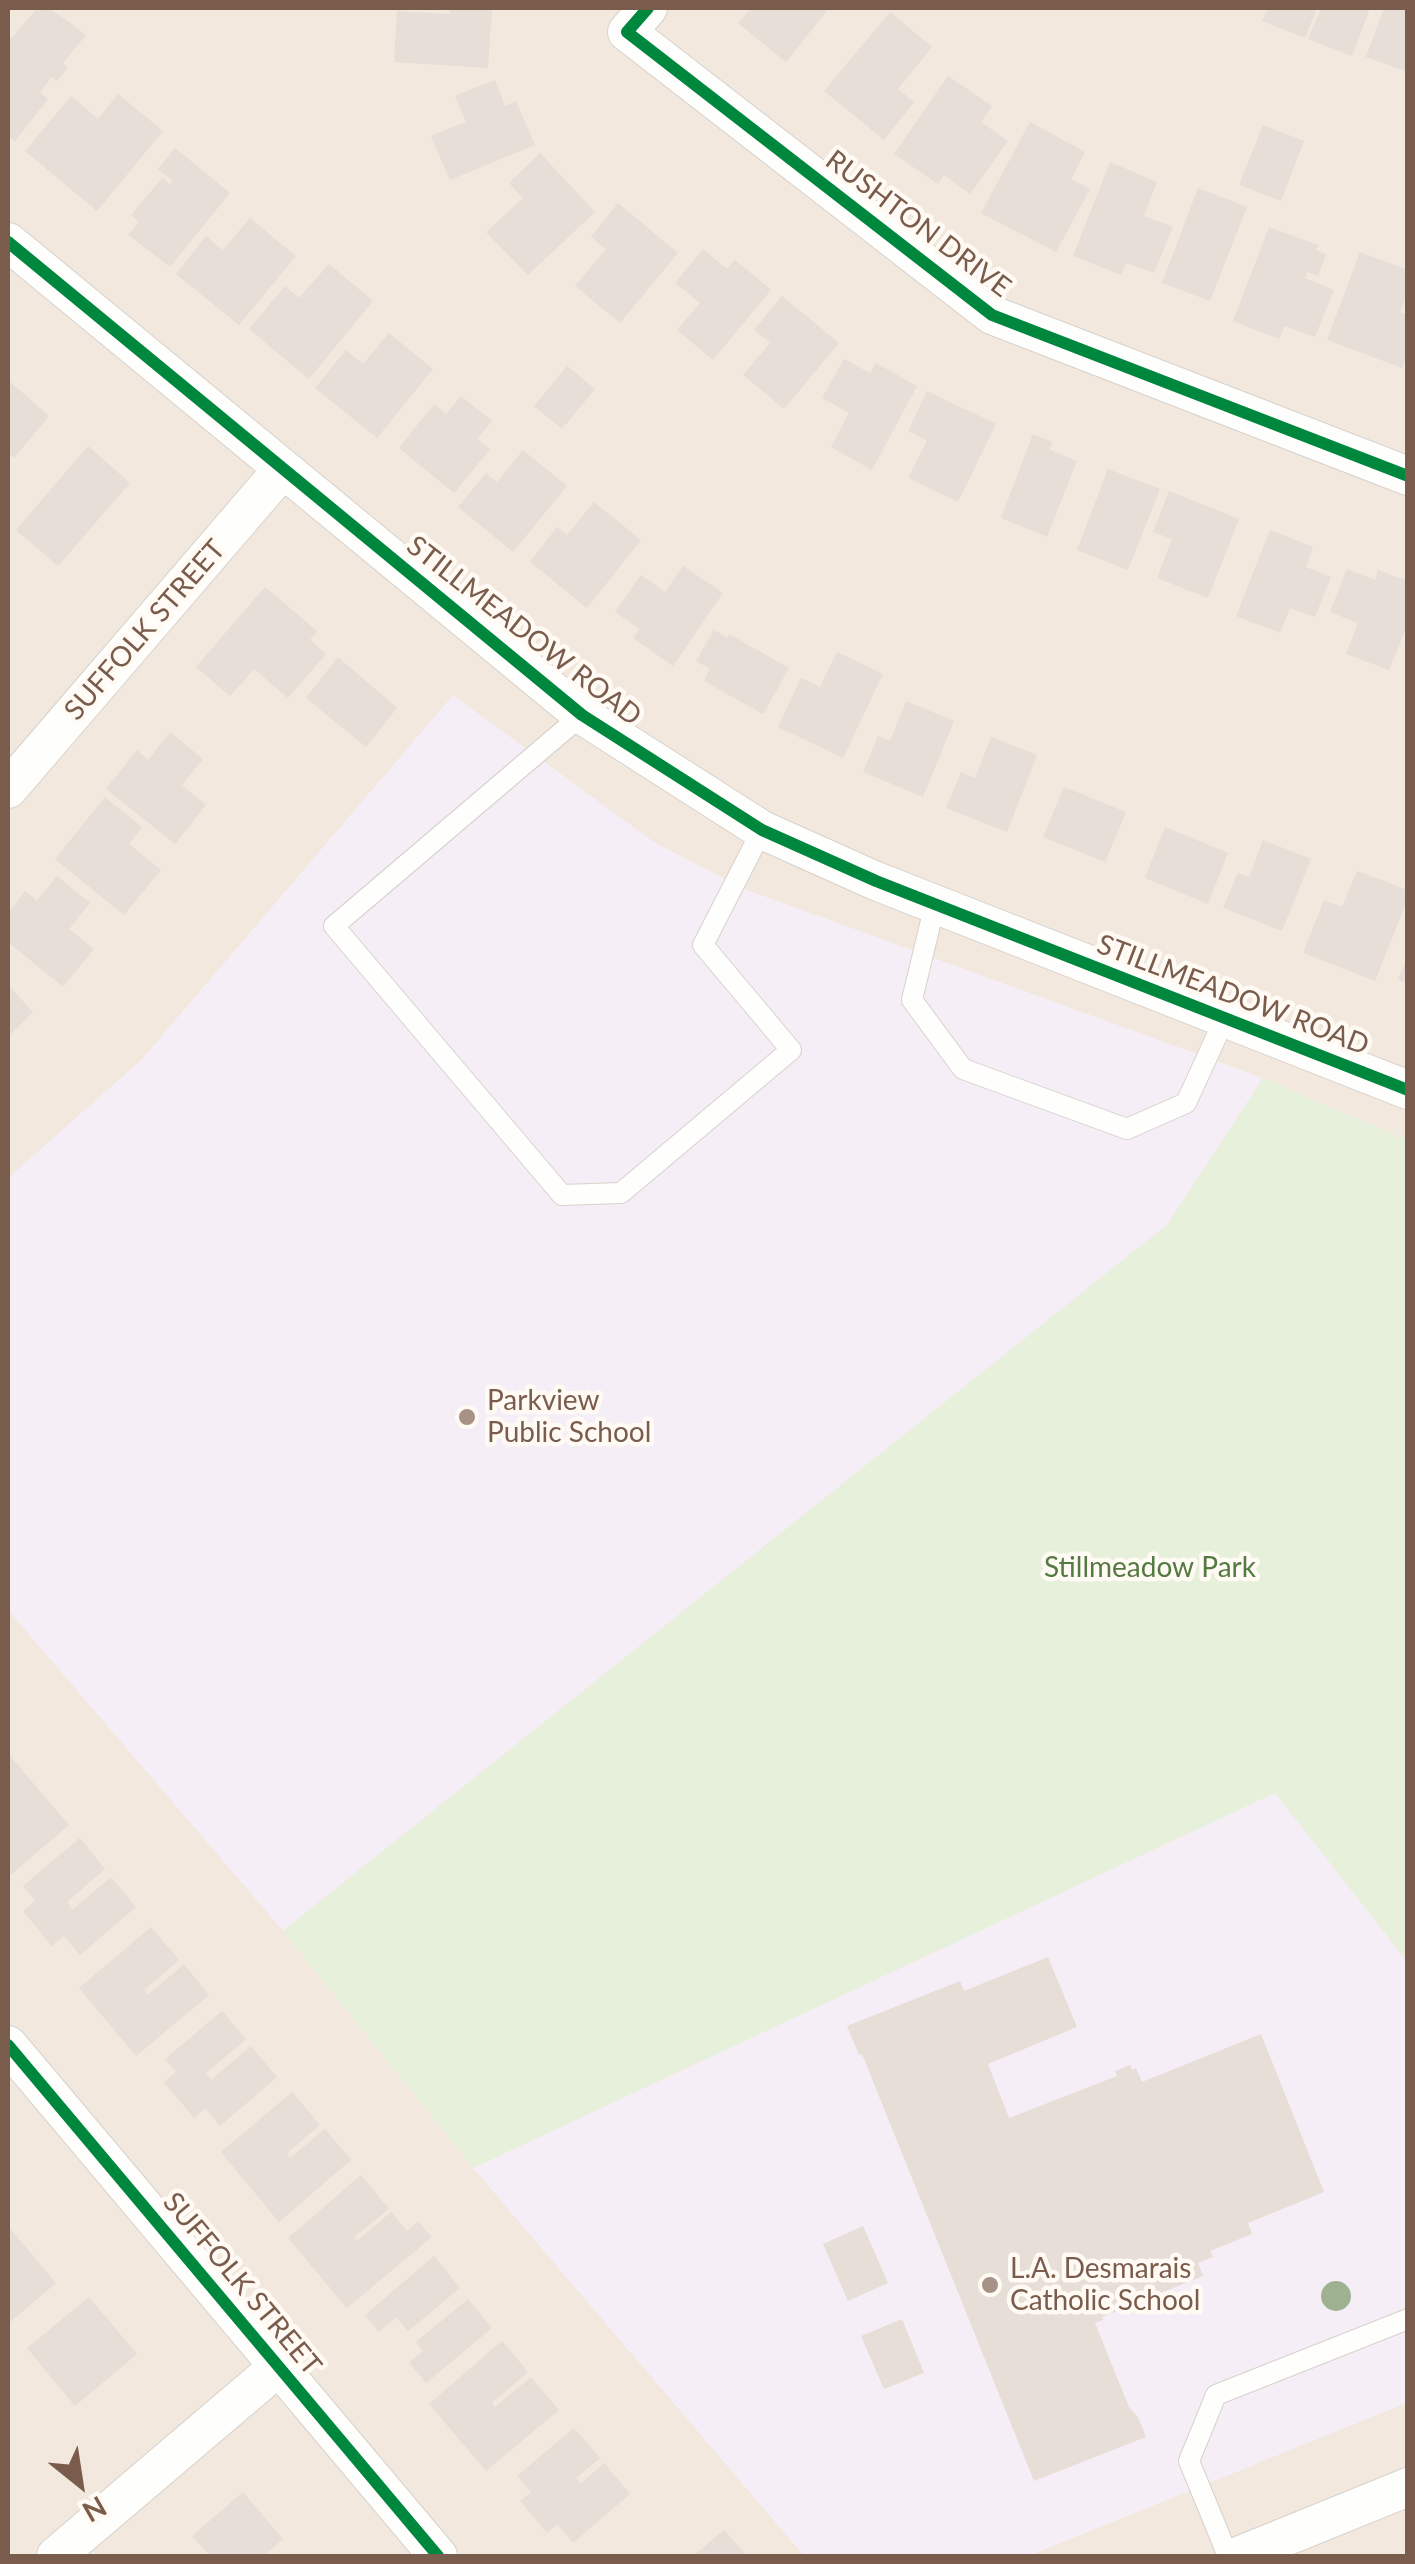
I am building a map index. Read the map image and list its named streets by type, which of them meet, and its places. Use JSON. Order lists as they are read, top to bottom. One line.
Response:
{"streets":{"street":["RUSHTON DRIVE","SUFFOLK STREET","STILLMEADOW ROAD"]},"crossings":[["SUFFOLK STREET","STILLMEADOW ROAD"]],"parks":["Stillmeadow Park"],"places":["Parkview Public School","L.A. Desmarais Catholic School"],"north":"bottom right"}
